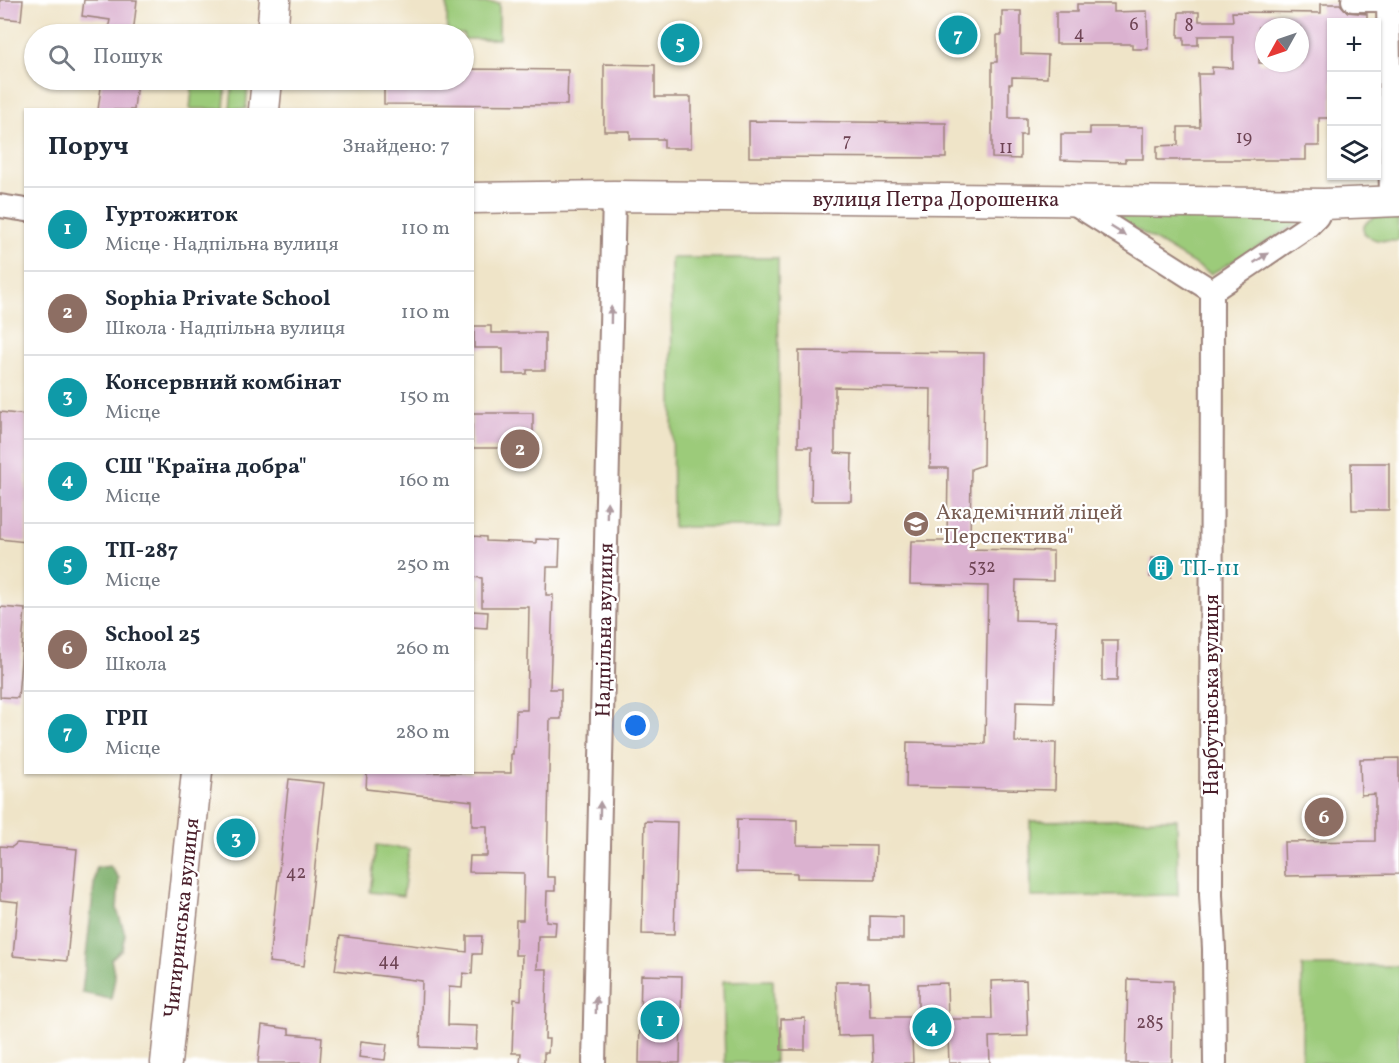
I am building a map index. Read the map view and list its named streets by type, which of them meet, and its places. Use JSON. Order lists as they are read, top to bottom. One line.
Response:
{"streets":{"main road":["вулиця Петра Дорошенка","Чигиринська вулиця"],"street":["Надпільна вулиця","Нарбутівська вулиця"]},"crossings":[["вулиця Петра Дорошенка","Надпільна вулиця"]],"one_way":["Надпільна вулиця"],"places":{"school or university":["Академічний ліцей \"Перспектива\""],"building":["ТП-111"]},"house_numbers":["6","8","4","19","7","11","532","42","44","285"],"north":"bottom left","page":{"pins":["7","5","2","6","3","1","4"],"map_buttons":["+","−"],"search":"Пошук","heading":["Поруч","Знайдено: 7"],"list":[{"mark":"1","name":"Гуртожиток","note":"Місце · Надпільна вулиця","value":"110 m"},{"mark":"2","name":"Sophia Private School","note":"Школа · Надпільна вулиця","value":"110 m"},{"mark":"3","name":"Консервний комбінат","note":"Місце","value":"150 m"},{"mark":"4","name":"СШ \"Країна добра\"","note":"Місце","value":"160 m"},{"mark":"5","name":"ТП-287","note":"Місце","value":"250 m"},{"mark":"6","name":"School 25","note":"Школа","value":"260 m"},{"mark":"7","name":"ГРП","note":"Місце","value":"280 m"}]}}
